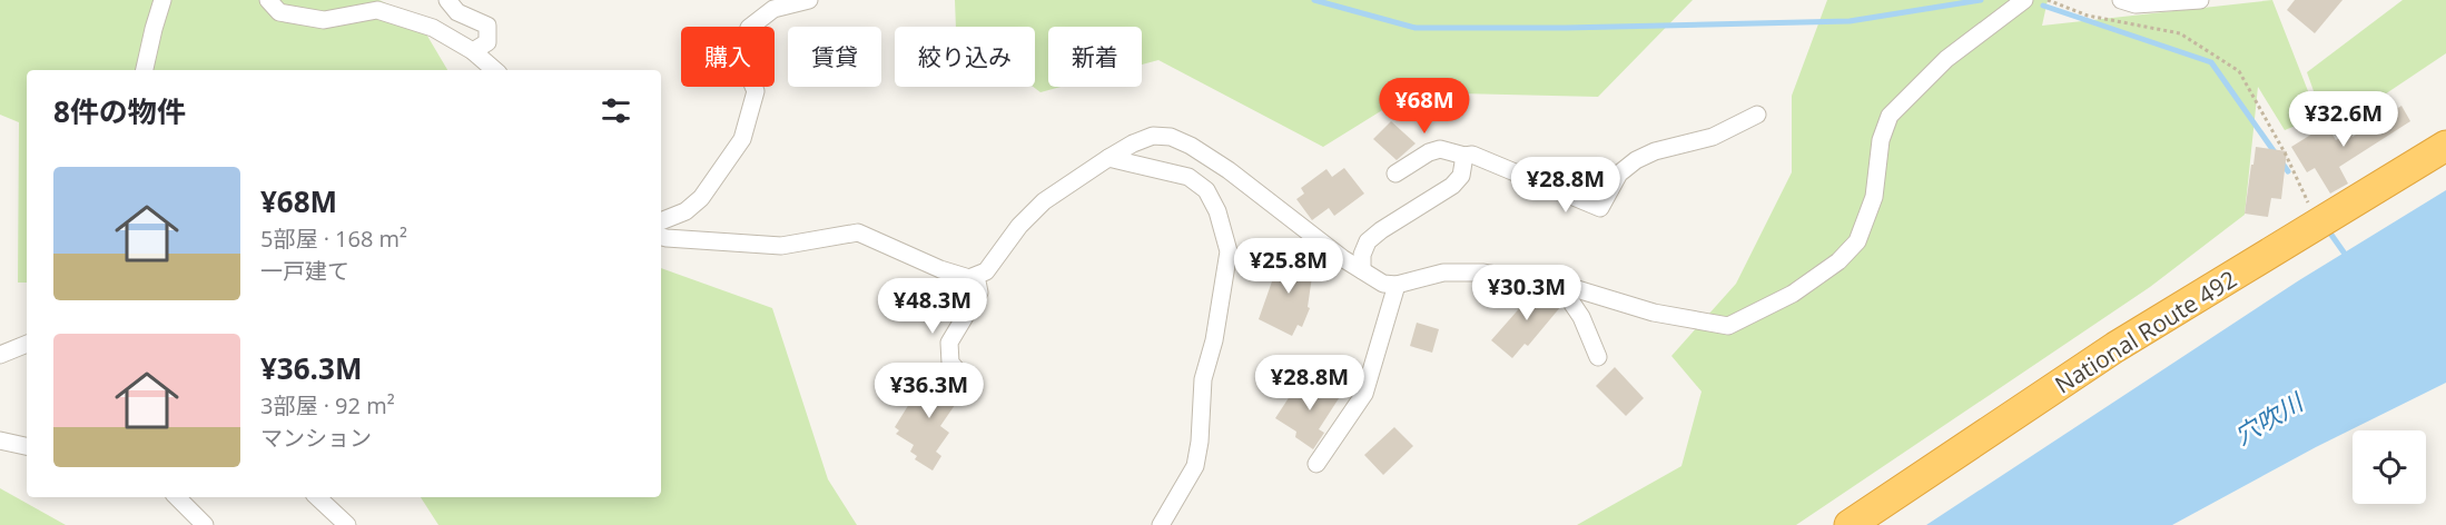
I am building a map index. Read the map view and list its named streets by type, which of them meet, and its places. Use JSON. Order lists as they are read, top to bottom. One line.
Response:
{"streets":{"highway":["National Route 492"]},"water":["穴吹川"],"page":{"chip":["購入","賃貸","絞り込み","新着"],"heading":"8件の物件","price":["¥68M","¥32.6M","¥28.8M","¥25.8M","¥30.3M","¥48.3M","¥28.8M","¥36.3M"],"list":[{"name":"¥68M","note":"5部屋 · 168 m² · 一戸建て"},{"name":"¥36.3M","note":"3部屋 · 92 m² · マンション"}]}}
